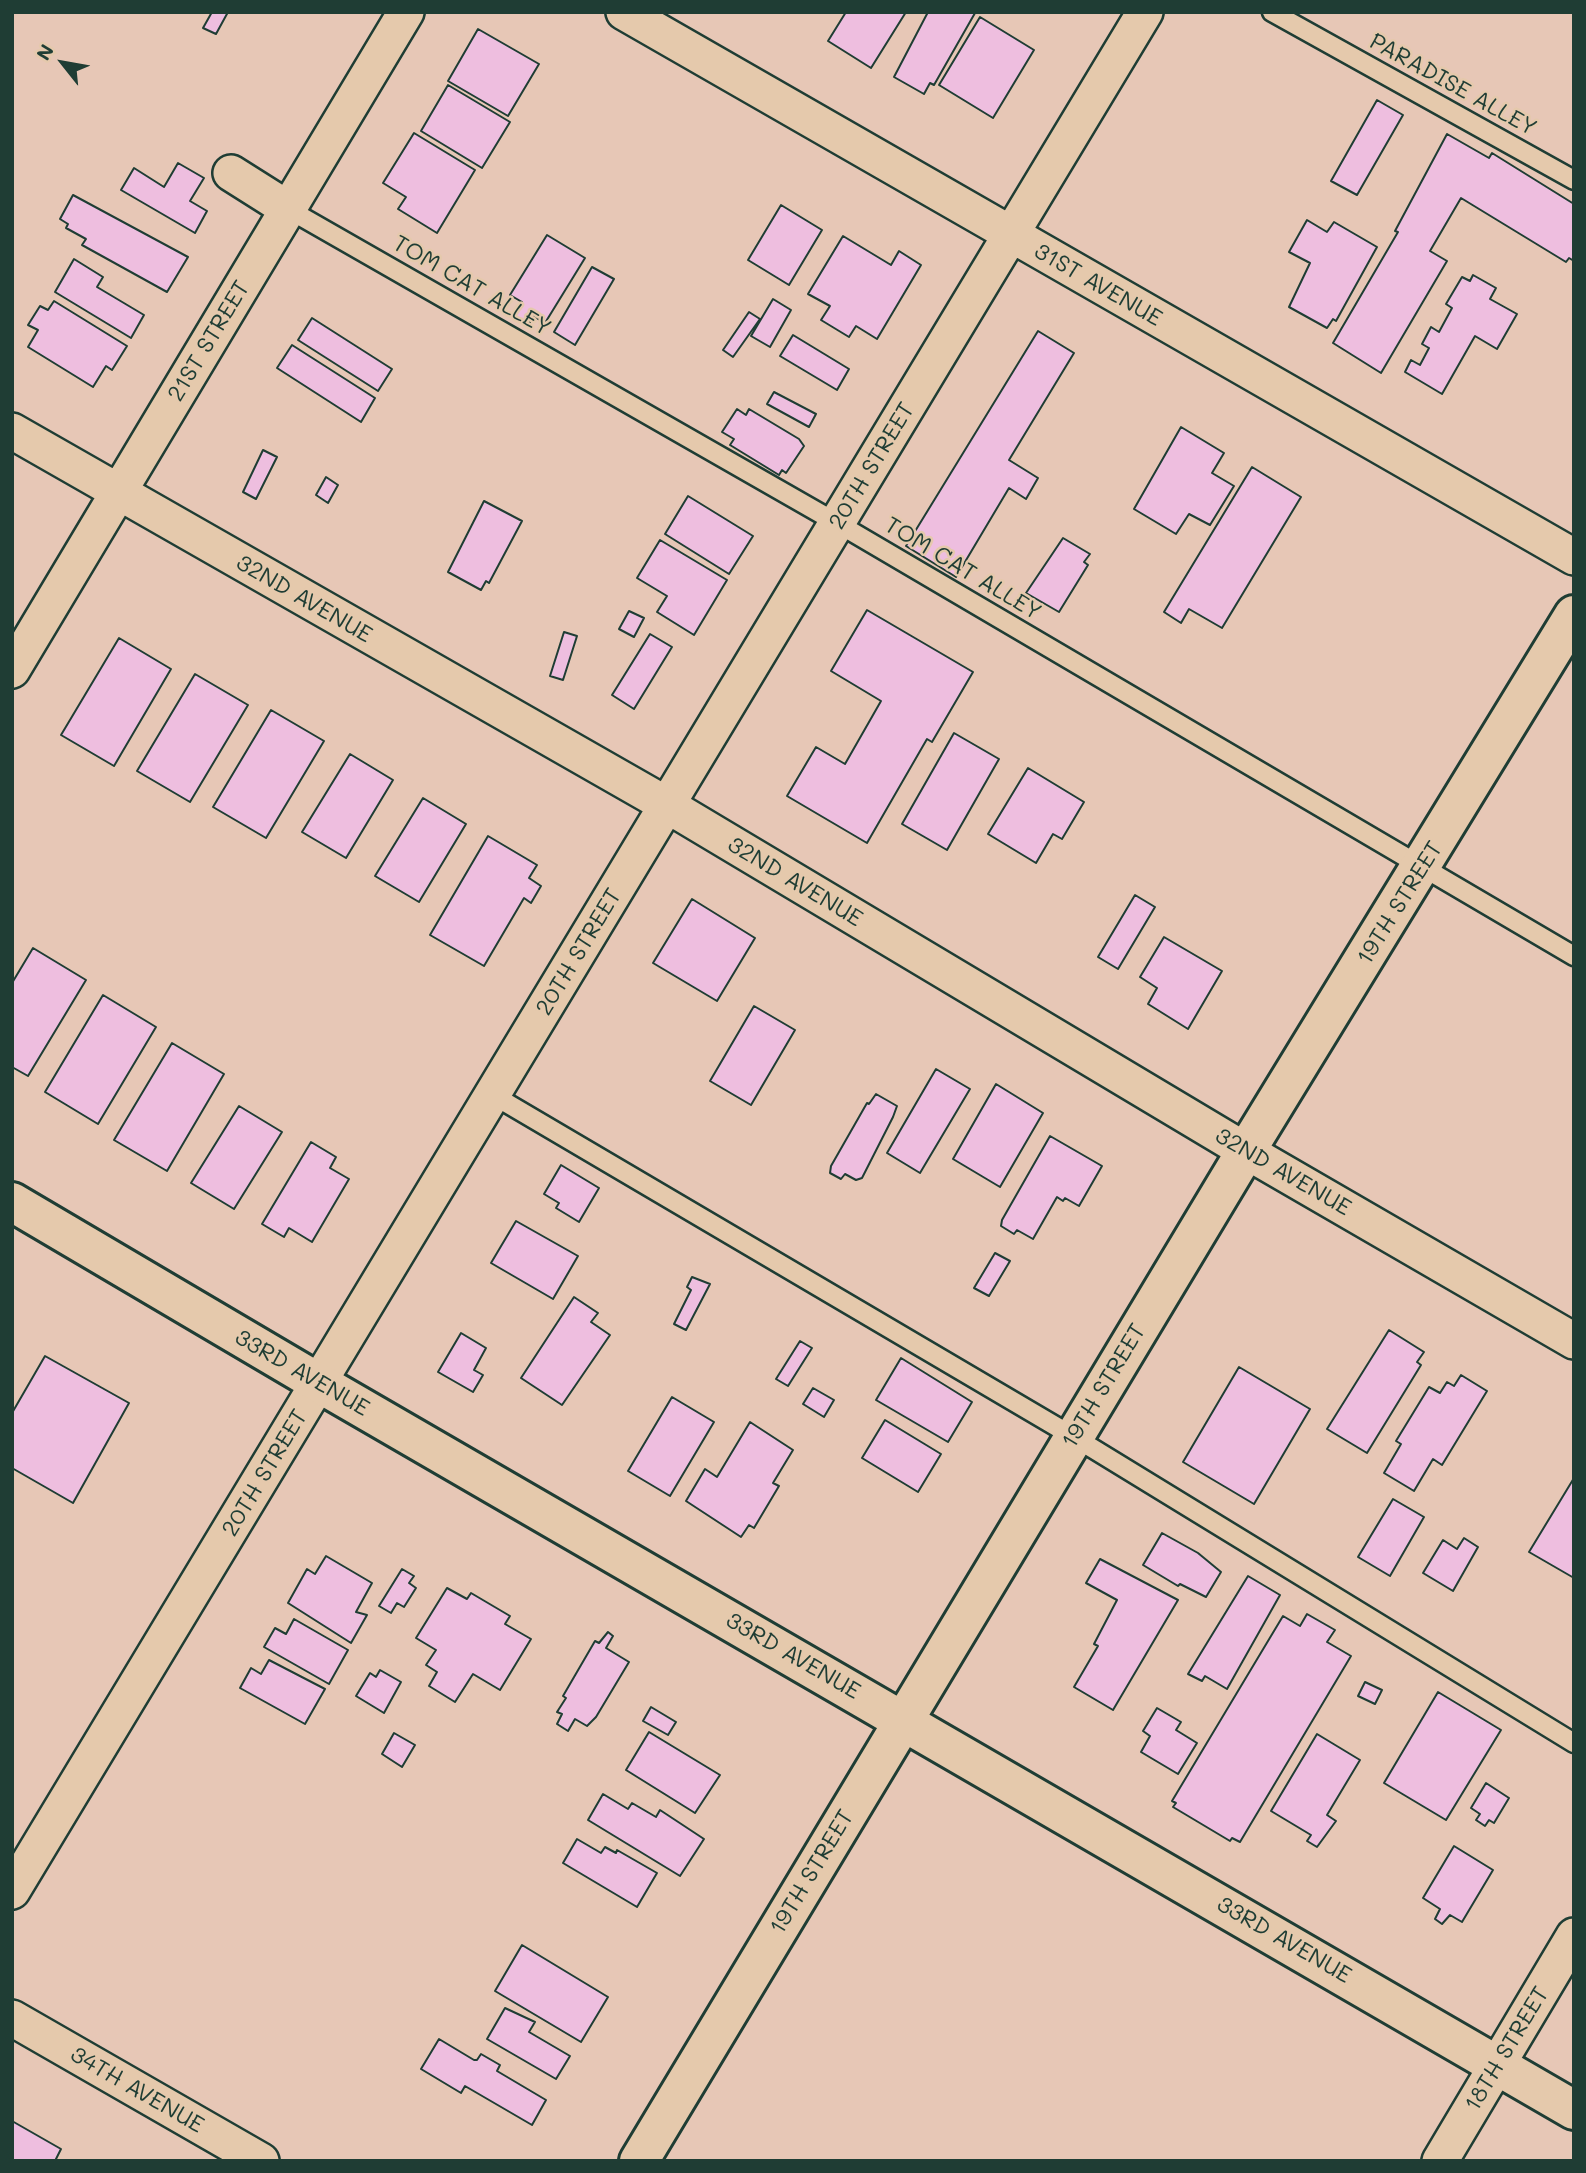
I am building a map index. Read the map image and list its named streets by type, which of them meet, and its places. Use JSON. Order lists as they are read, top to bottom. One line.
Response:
{"streets":{"street":["31ST AVENUE","21ST STREET","20TH STREET","32ND AVENUE","19TH STREET","33RD AVENUE","18TH STREET","34TH AVENUE"],"lane":["PARADISE ALLEY","TOM CAT ALLEY"]},"crossings":[["31ST AVENUE","20TH STREET"],["TOM CAT ALLEY","21ST STREET"],["TOM CAT ALLEY","20TH STREET"],["TOM CAT ALLEY","19TH STREET"],["21ST STREET","32ND AVENUE"],["20TH STREET","32ND AVENUE"],["20TH STREET","33RD AVENUE"],["32ND AVENUE","19TH STREET"],["19TH STREET","33RD AVENUE"],["33RD AVENUE","18TH STREET"]],"north":"top left"}
